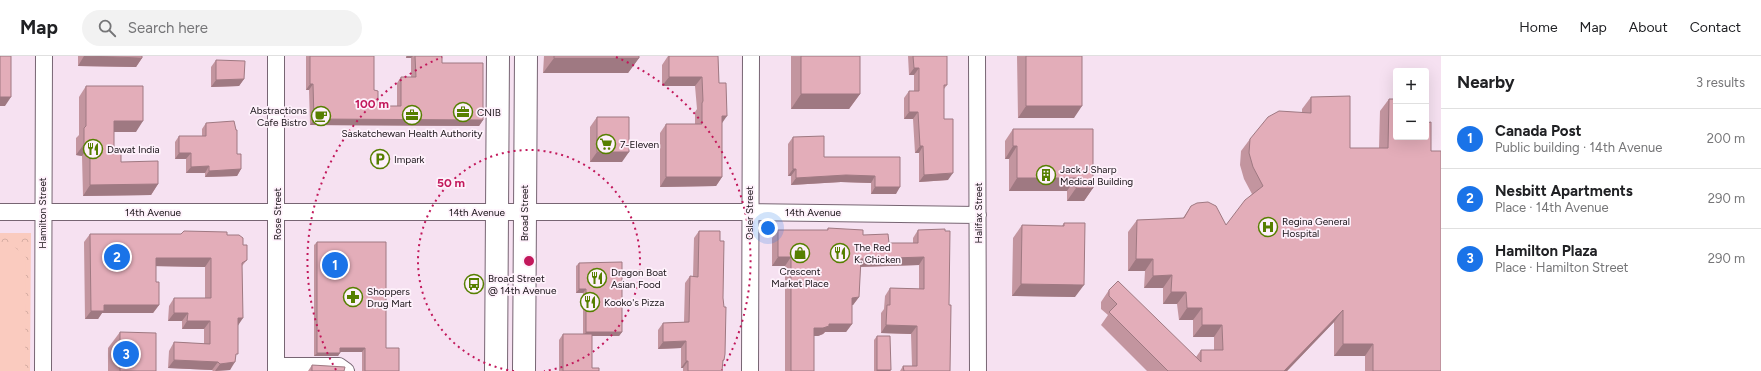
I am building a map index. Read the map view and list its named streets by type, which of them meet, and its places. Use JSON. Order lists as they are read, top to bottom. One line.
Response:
{"streets":{"main road":["Broad Street"],"street":["14th Avenue","Hamilton Street","Osler Street","Halifax Street","Rose Street"]},"crossings":[["14th Avenue","Hamilton Street"],["14th Avenue","Broad Street"],["14th Avenue","Osler Street"],["14th Avenue","Halifax Street"],["14th Avenue","Rose Street"]],"places":{"office":["CNIB","Saskatchewan Health Authority"],"cafe":["Abstractions Cafe Bistro"],"supermarket":["7-Eleven"],"restaurant":["Dawat India","The Red K. Chicken","Dragon Boat Asian Food","Kooko's Pizza"],"parking":["Impark"],"building":["Jack J Sharp Medical Building"],"hospital":["Regina General Hospital"],"shop":["Crescent Market Place"],"bus stop":["Broad Street @ 14th Avenue"],"pharmacy":["Shoppers Drug Mart"]},"page":{"header":"Map","search":"Search here","nav":["Home","Map","About","Contact"],"heading":["Nearby","3 results"],"map_buttons":["+","−"],"list":[{"mark":"1","name":"Canada Post","note":"Public building · 14th Avenue","value":"200 m"},{"mark":"2","name":"Nesbitt Apartments","note":"Place · 14th Avenue","value":"290 m"},{"mark":"3","name":"Hamilton Plaza","note":"Place · Hamilton Street","value":"290 m"}],"pins":["2","1","3"]},"rings":["100 m","50 m"]}
